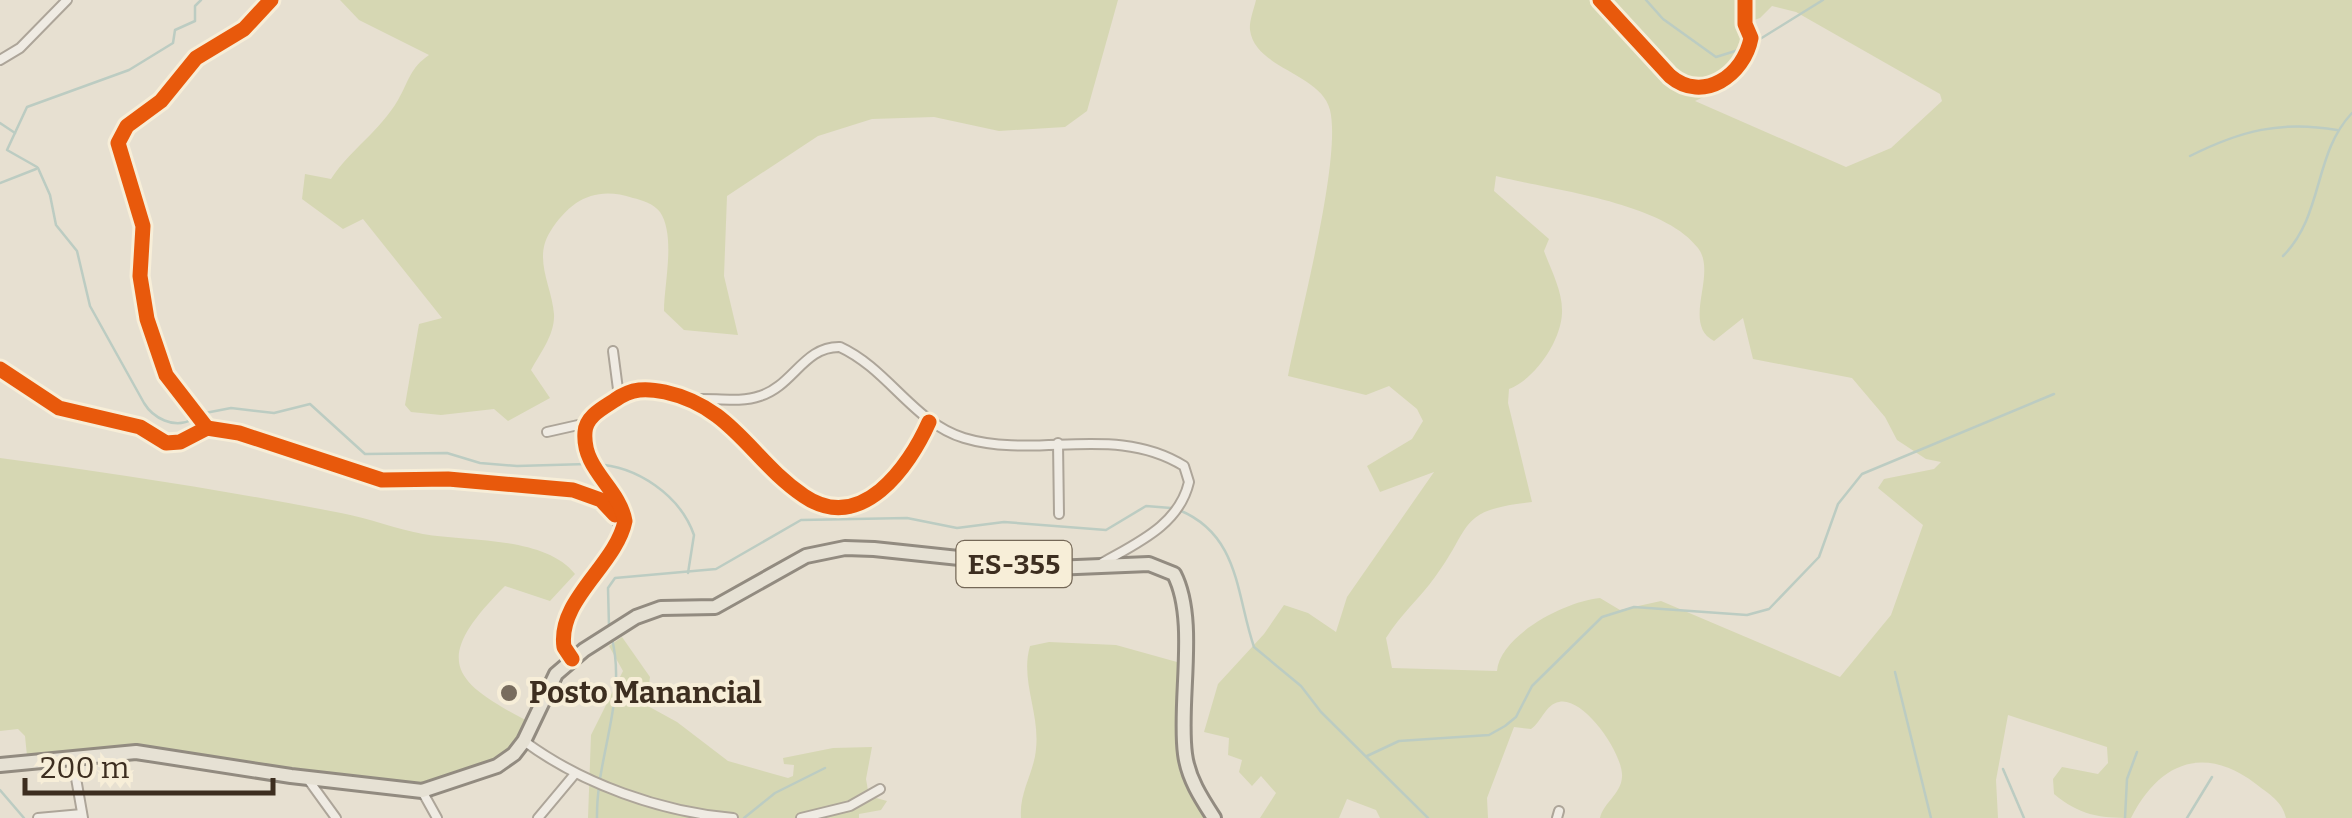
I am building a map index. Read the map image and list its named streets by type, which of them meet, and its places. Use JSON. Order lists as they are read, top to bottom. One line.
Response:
{"streets":{"main road":["ES-355"]},"places":["Posto Manancial"],"scale_bar":"200 m"}
